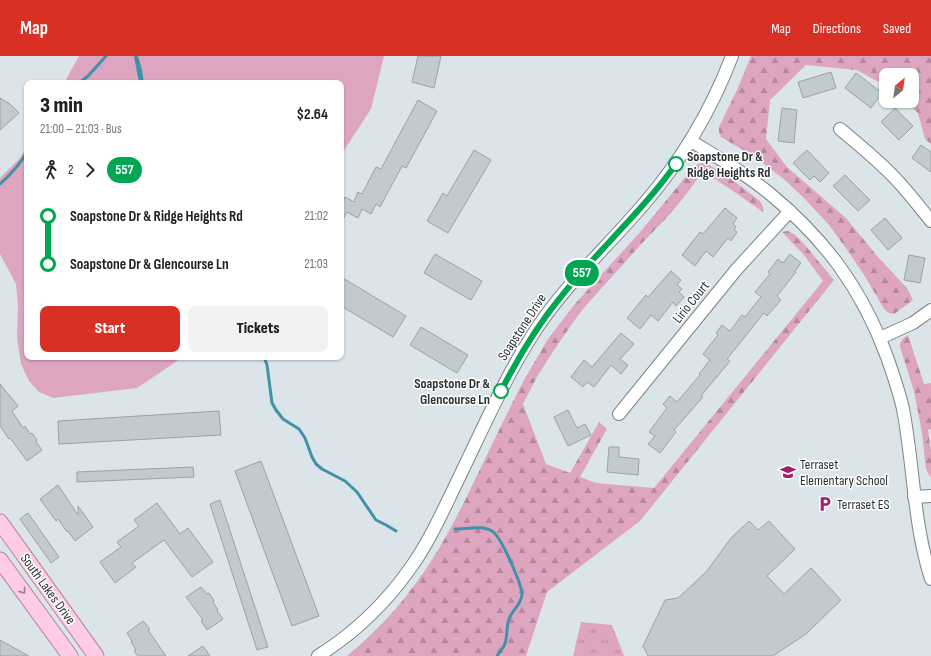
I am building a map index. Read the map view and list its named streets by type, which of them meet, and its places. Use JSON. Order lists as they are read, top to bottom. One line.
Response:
{"streets":{"main road":["South Lakes Drive"],"street":["Lirio Court","Soapstone Drive"]},"places":{"other":["Soapstone Dr & Ridge Heights Rd","Soapstone Dr & Glencourse Ln"],"school or university":["Terraset Elementary School"],"parking":["Terraset ES"]},"lines":["bus line 557"],"north":"top right","page":{"header":"Map","nav":["Map","Directions","Saved"],"on_map":"557","heading":["3 min","21:00 – 21:03 · Bus","$2.64"],"legs":["2","557"],"list":[{"name":"Soapstone Dr & Ridge Heights Rd","value":"21:02"},{"name":"Soapstone Dr & Glencourse Ln","value":"21:03"}],"buttons":["Start","Tickets"]}}
